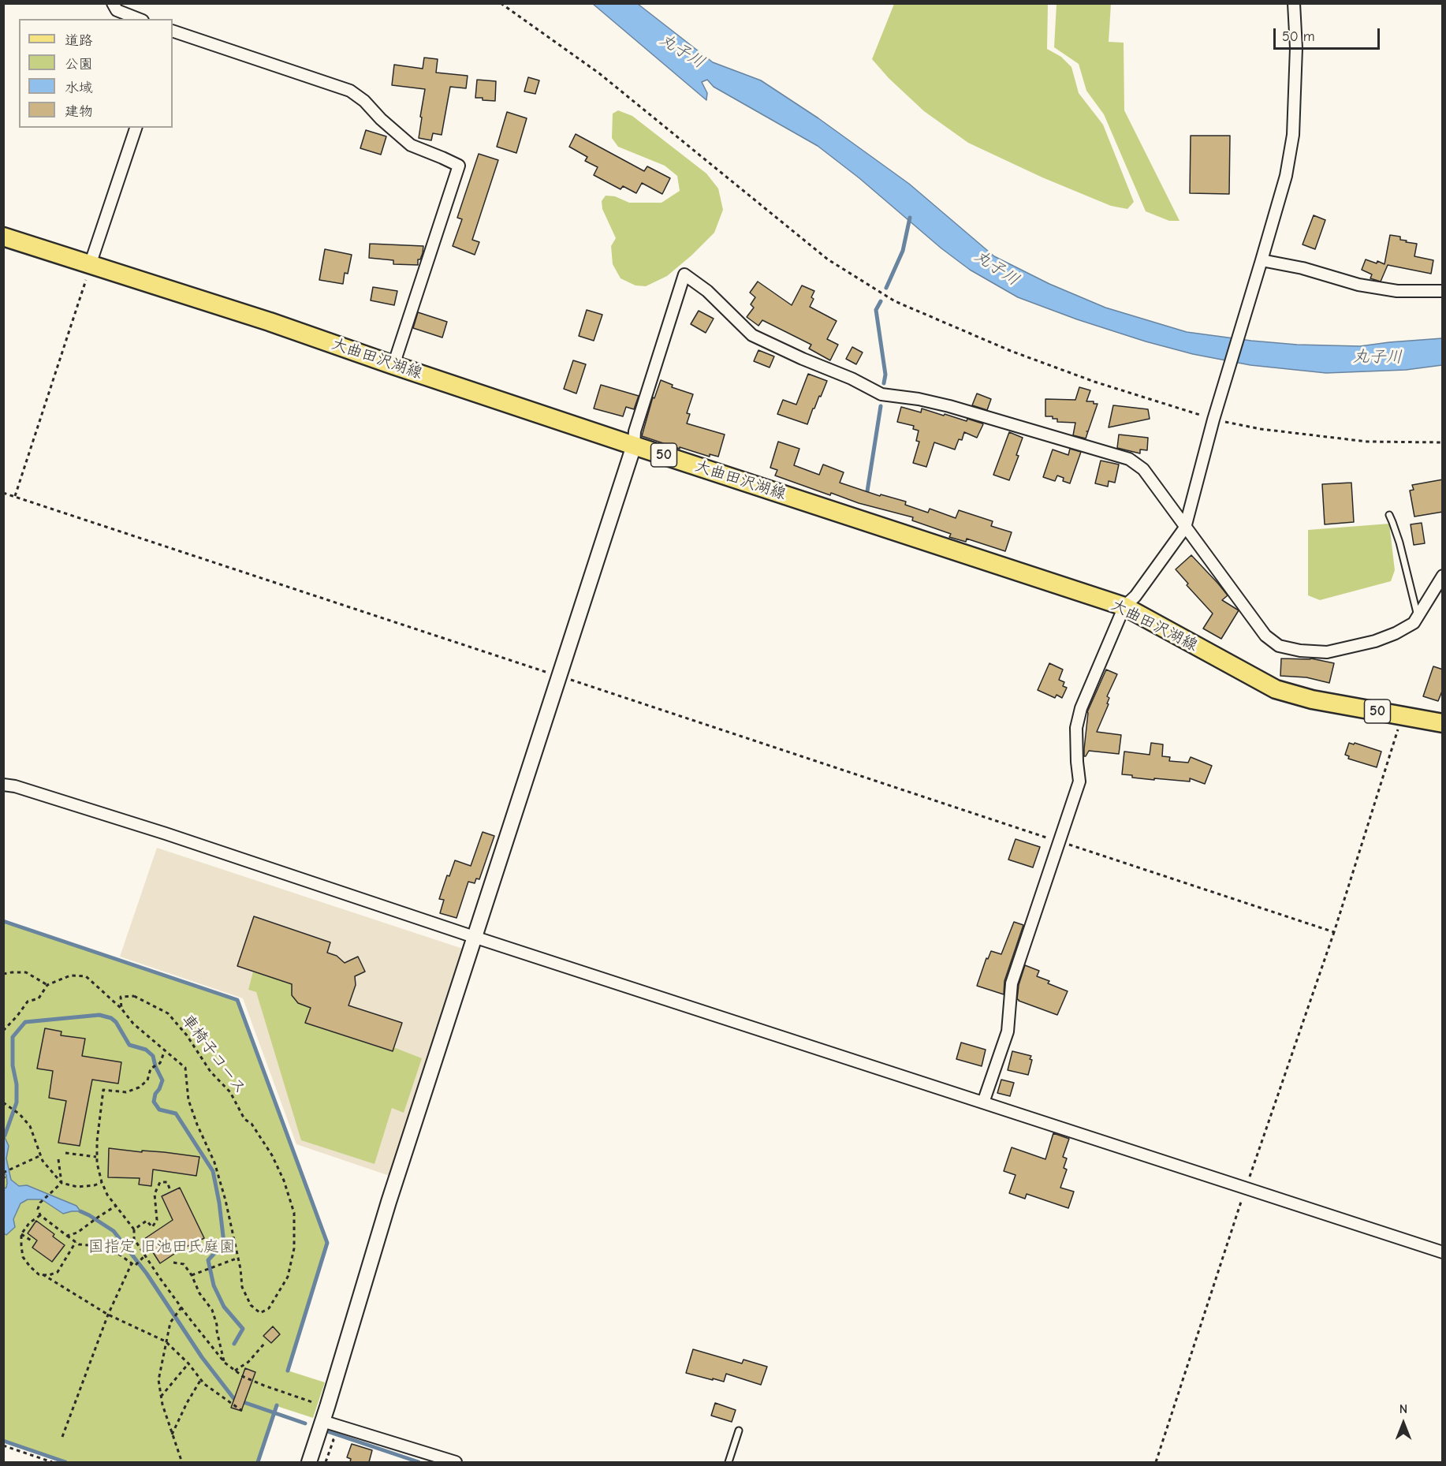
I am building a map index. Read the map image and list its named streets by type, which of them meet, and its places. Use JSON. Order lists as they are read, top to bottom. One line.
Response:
{"streets":{"main road":["大曲田沢湖線","50"],"path":["車椅子コース"]},"water":["丸子川"],"parks":["国指定 旧池田氏庭園"],"legend":["道路","公園","水域","建物"],"scale_bar":"50 m","north":"top"}
